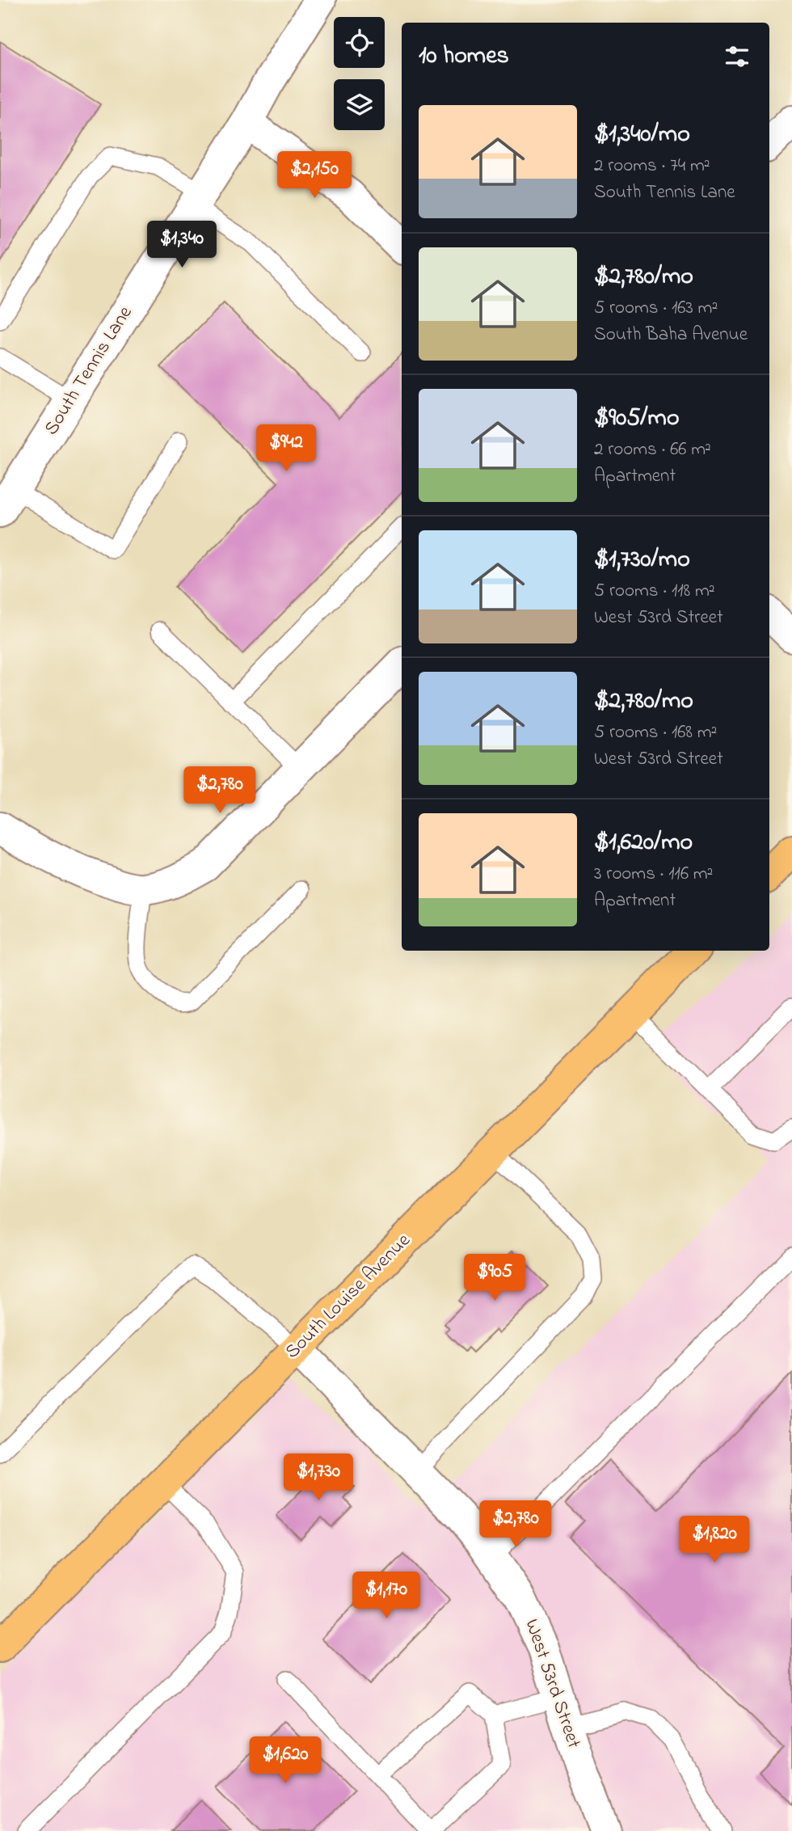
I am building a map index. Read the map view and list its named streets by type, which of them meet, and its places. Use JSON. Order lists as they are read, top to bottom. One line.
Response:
{"streets":{"main road":["South Louise Avenue"],"street":["South Tennis Lane","West 53rd Street"]},"crossings":[["South Louise Avenue","West 53rd Street"]],"page":{"heading":"10 homes","list":[{"name":"$1,340/mo","note":"2 rooms · 74 m² · South Tennis Lane"},{"name":"$2,780/mo","note":"5 rooms · 163 m² · South Baha Avenue"},{"name":"$905/mo","note":"2 rooms · 66 m² · Apartment"},{"name":"$1,730/mo","note":"5 rooms · 118 m² · West 53rd Street"},{"name":"$2,780/mo","note":"5 rooms · 168 m² · West 53rd Street"},{"name":"$1,620/mo","note":"3 rooms · 116 m² · Apartment"}],"price":["$2,150","$1,340","$942","$2,780","$905","$1,730","$2,780","$1,820","$1,170","$1,620"]}}
